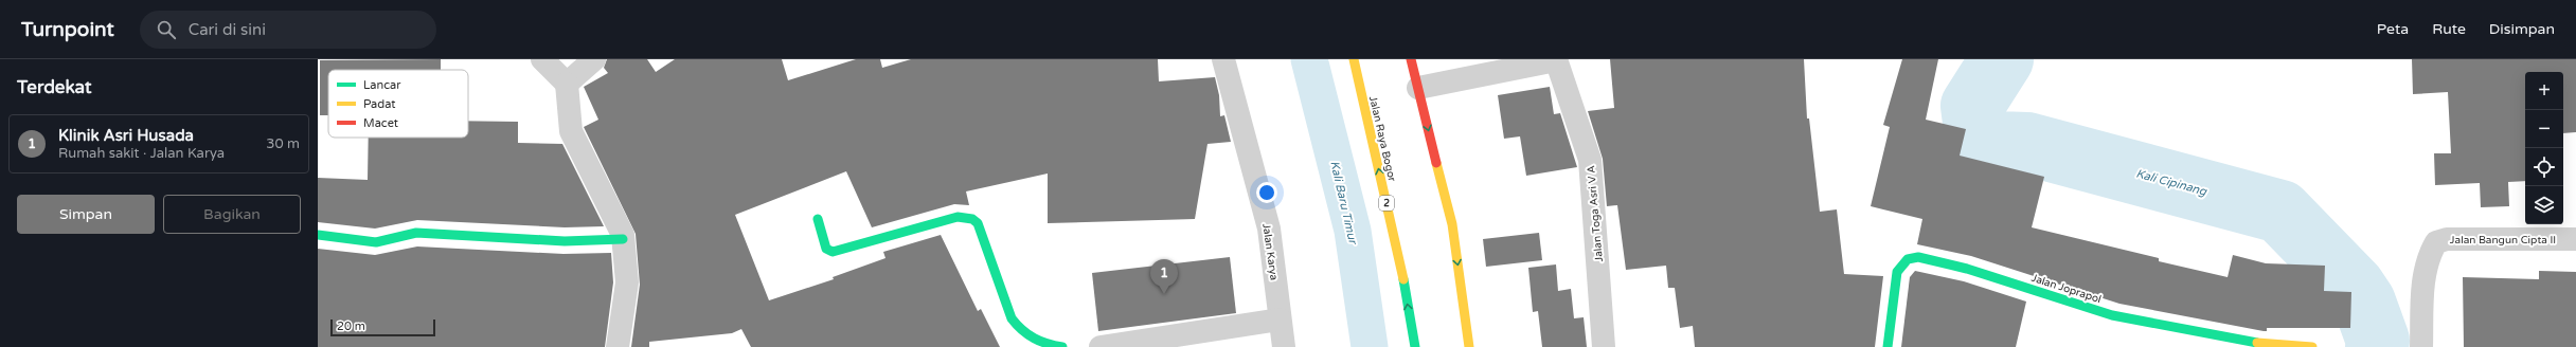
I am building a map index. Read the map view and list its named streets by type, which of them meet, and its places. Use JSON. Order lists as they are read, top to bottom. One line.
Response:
{"streets":{"main road":["Jalan Raya Bogor","2","Jalan Joprapol"],"street":["Jalan Toga Asri V A","Jalan Bangun Cipta II","Jalan Karya"]},"water":["Kali Cipinang","Kali Baru Timur"],"legend":["Lancar","Padat","Macet"],"scale_bar":"20 m","page":{"header":"Turnpoint","search":"Cari di sini","nav":["Peta","Rute","Disimpan"],"heading":"Terdekat","map_buttons":["+","−"],"list":[{"mark":"1","name":"Klinik Asri Husada","note":"Rumah sakit · Jalan Karya","value":"30 m"}],"buttons":["Simpan","Bagikan"],"pins":"1","scale":"20 m"}}
